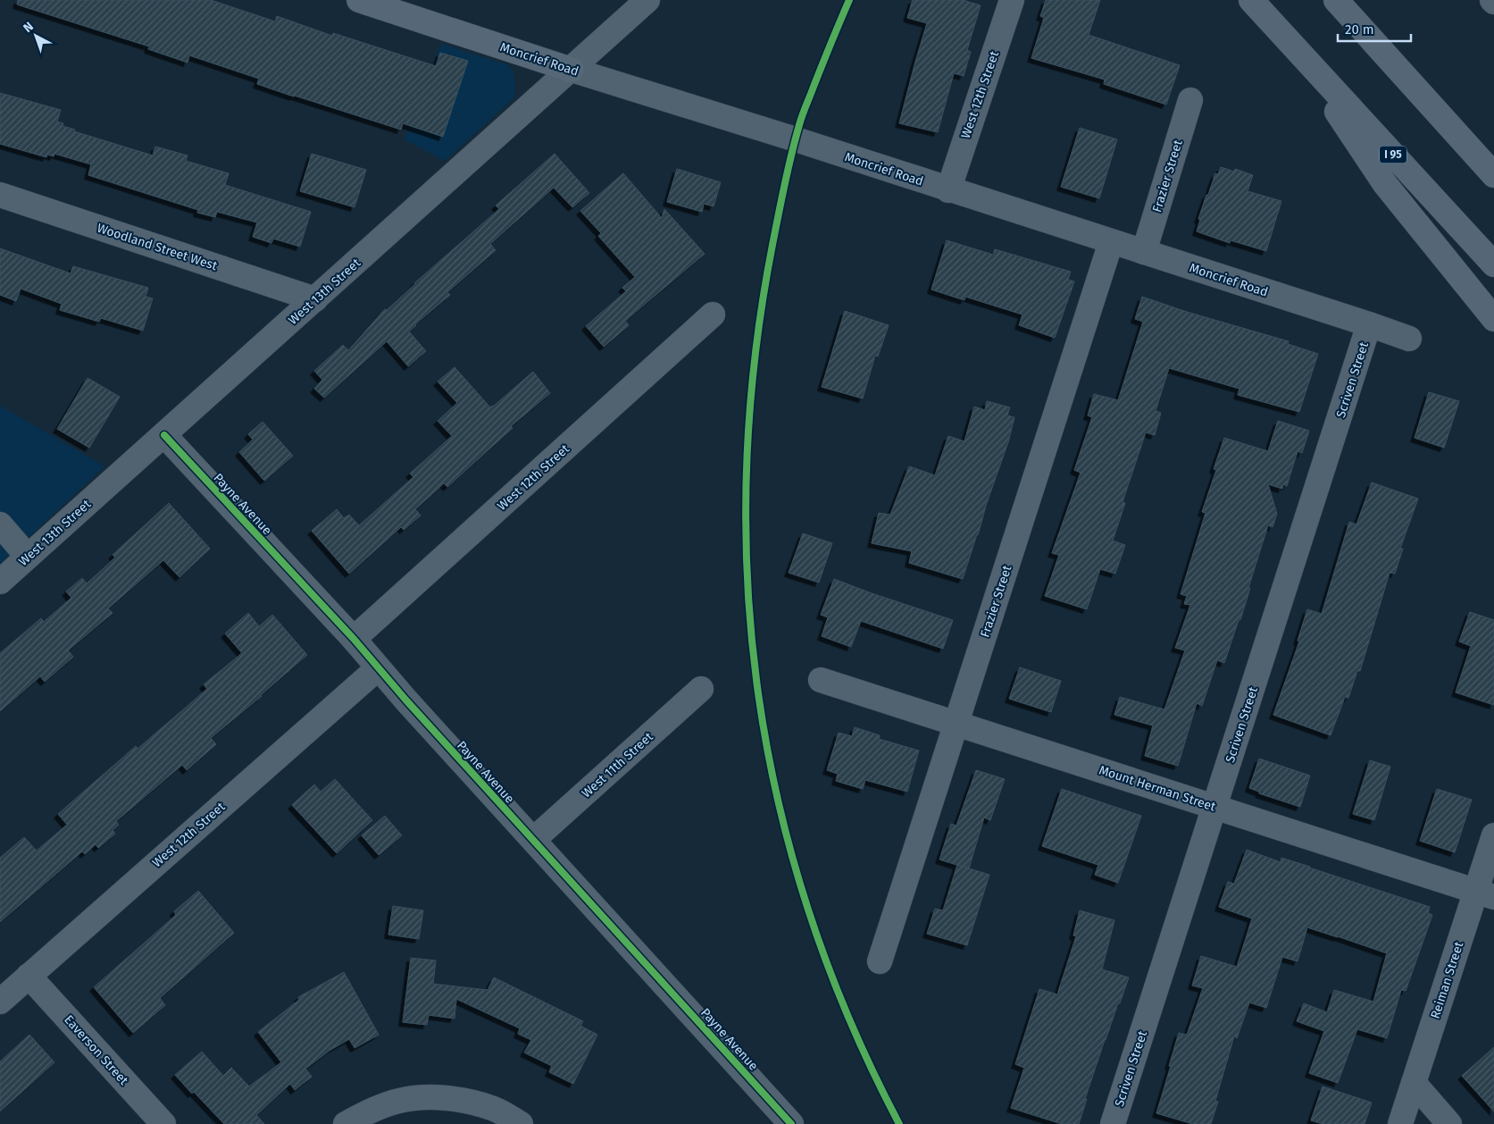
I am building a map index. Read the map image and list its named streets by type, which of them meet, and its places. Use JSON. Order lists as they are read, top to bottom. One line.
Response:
{"streets":{"highway":["I 95"],"main road":["Moncrief Road"],"street":["West 12th Street","Frazier Street","Woodland Street West","West 13th Street","Scriven Street","Payne Avenue","West 11th Street","Mount Herman Street","Reiman Street","Eaverson Street"]},"crossings":[["Moncrief Road","West 12th Street"],["Moncrief Road","Frazier Street"],["Moncrief Road","West 13th Street"],["Moncrief Road","Scriven Street"],["West 12th Street","Payne Avenue"],["West 12th Street","Eaverson Street"],["Frazier Street","Mount Herman Street"],["Woodland Street West","West 13th Street"],["West 13th Street","Payne Avenue"],["Scriven Street","Mount Herman Street"],["Payne Avenue","West 11th Street"],["Mount Herman Street","Reiman Street"]],"scale_bar":"20 m","north":"top left"}
